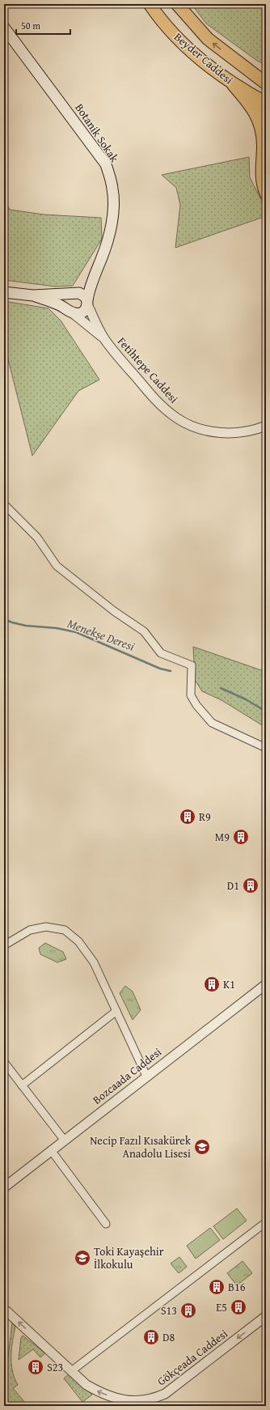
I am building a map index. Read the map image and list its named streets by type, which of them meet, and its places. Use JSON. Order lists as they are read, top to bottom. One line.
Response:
{"streets":{"highway":["Beyder Caddesi"],"main road":["Botanik Sokak"],"street":["Fetihtepe Caddesi","Bozcaada Caddesi","Gökçeada Caddesi"]},"crossings":[["Botanik Sokak","Fetihtepe Caddesi"]],"one_way":["Gökçeada Caddesi"],"water":["Menekşe Deresi"],"places":{"building":["R9","M9","D1","K1","B16","E5","S13","D8","S23"],"school or university":["Necip Fazıl Kısakürek Anadolu Lisesi","Toki Kayaşehir İlkokulu"]},"scale_bar":"50 m"}
